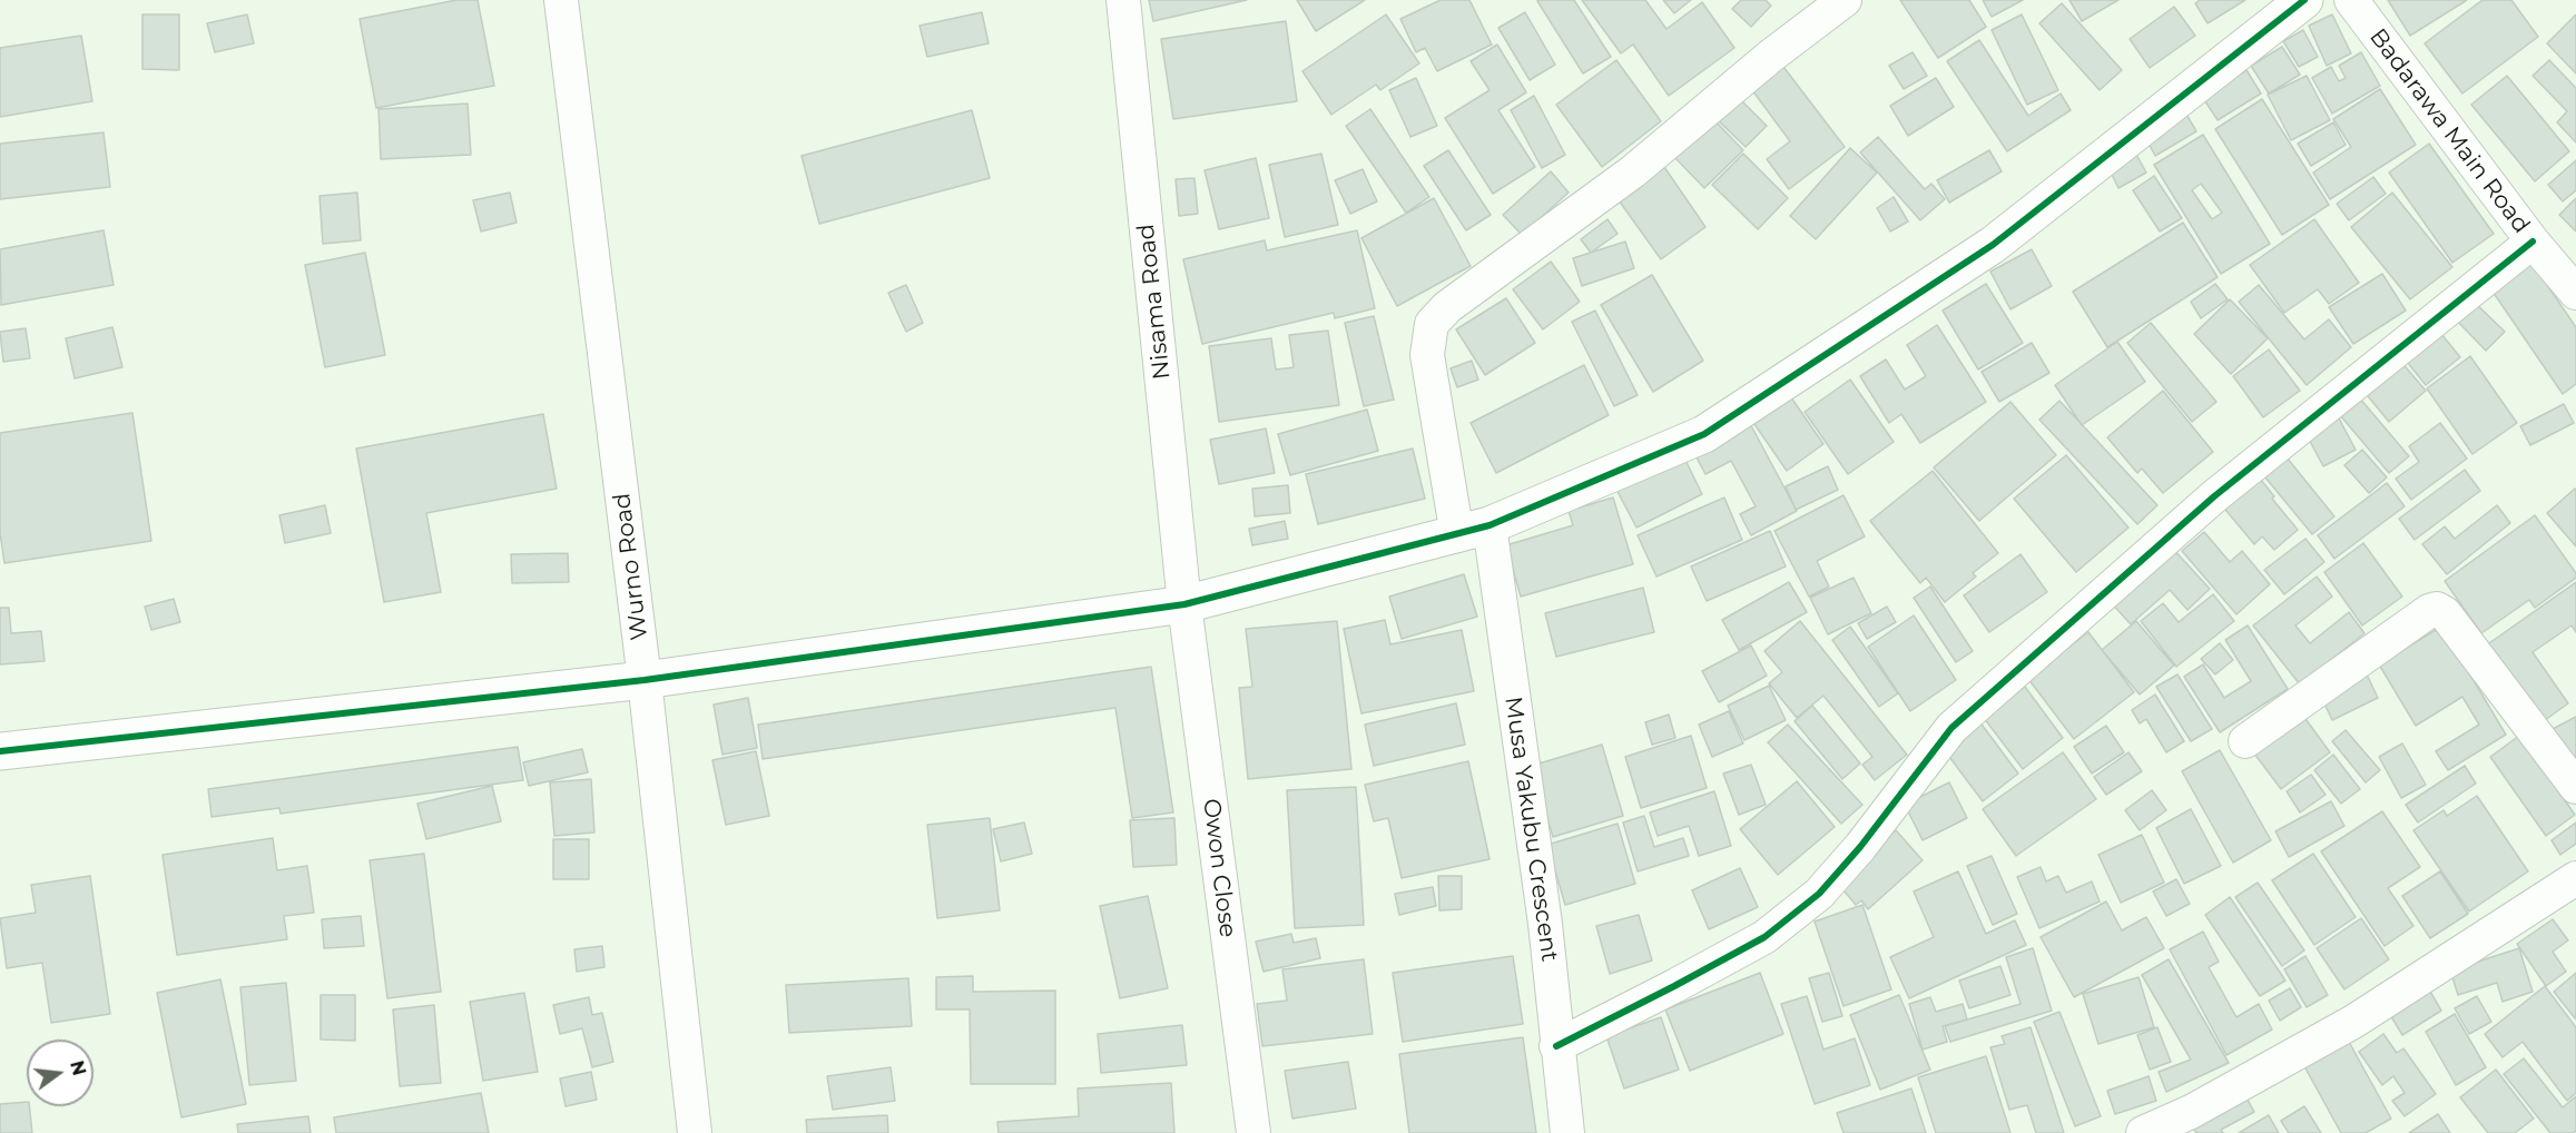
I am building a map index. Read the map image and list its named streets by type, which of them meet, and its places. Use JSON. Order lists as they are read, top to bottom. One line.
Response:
{"streets":{"street":["Badarawa Main Road","Nisama Road","Wurno Road","Musa Yakubu Crescent","Owon Close"]},"crossings":[["Nisama Road","Owon Close"]],"north":"right"}
